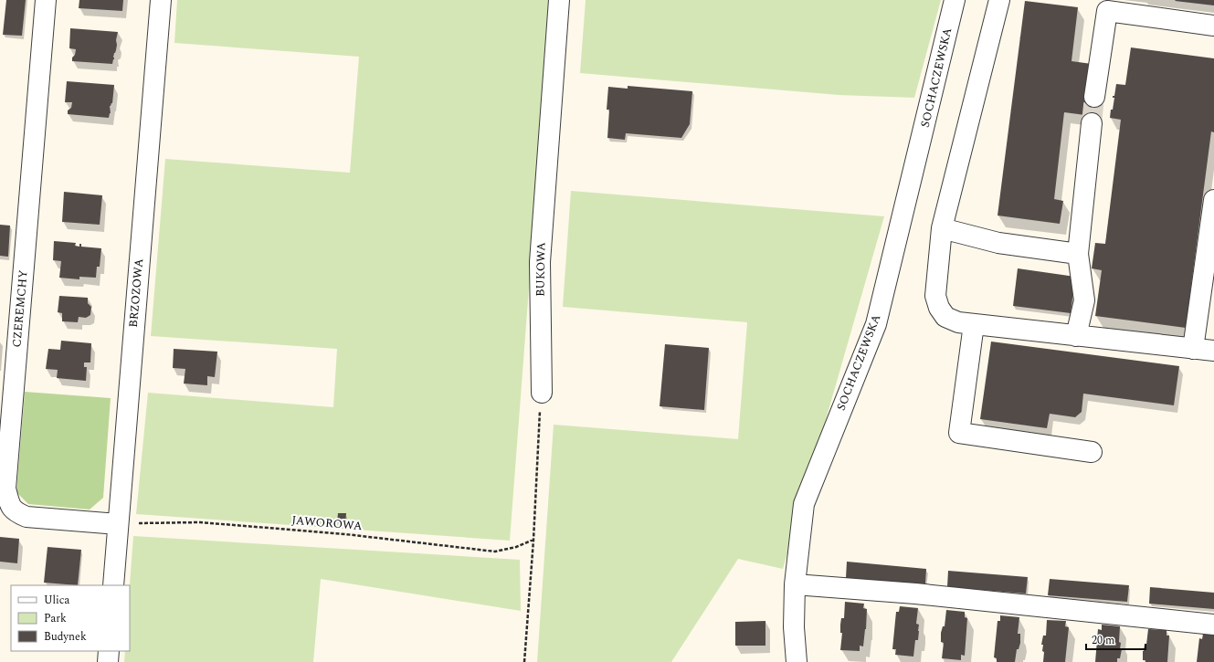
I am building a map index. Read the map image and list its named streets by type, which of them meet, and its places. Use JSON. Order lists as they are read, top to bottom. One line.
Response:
{"streets":{"street":["SOCHACZEWSKA","BUKOWA","BRZOZOWA","CZEREMCHY"],"path":["JAWOROWA"]},"crossings":[["BRZOZOWA","CZEREMCHY"],["BRZOZOWA","JAWOROWA"],["CZEREMCHY","JAWOROWA"]],"legend":["Ulica","Park","Budynek"],"scale_bar":"20 m"}
